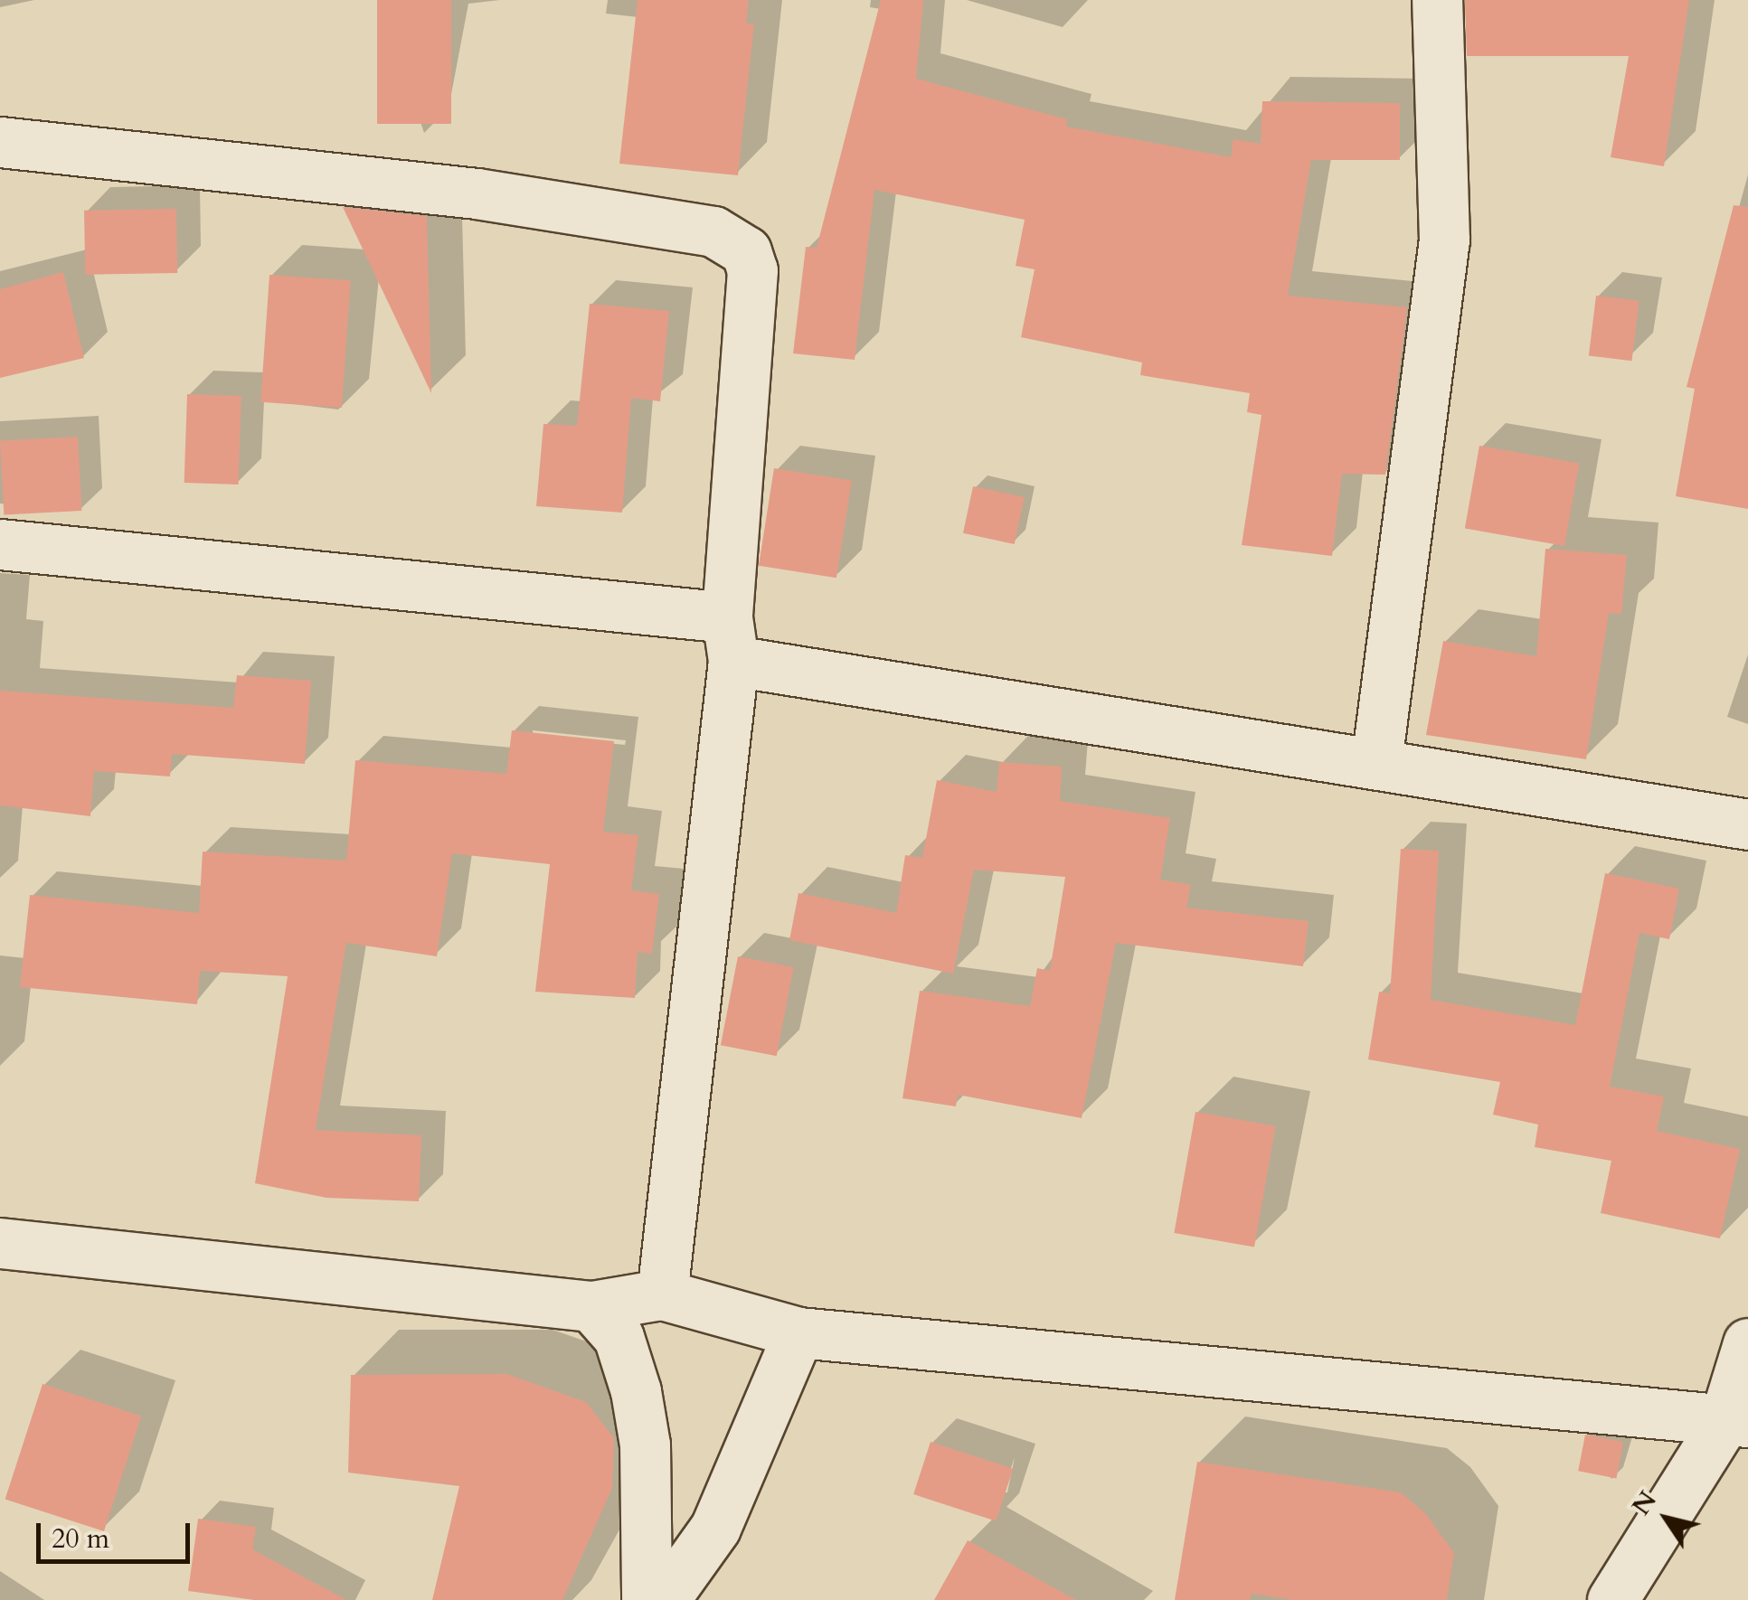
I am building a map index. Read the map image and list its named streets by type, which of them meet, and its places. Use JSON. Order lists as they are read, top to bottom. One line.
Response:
{"scale_bar":"20 m","north":"top left"}
